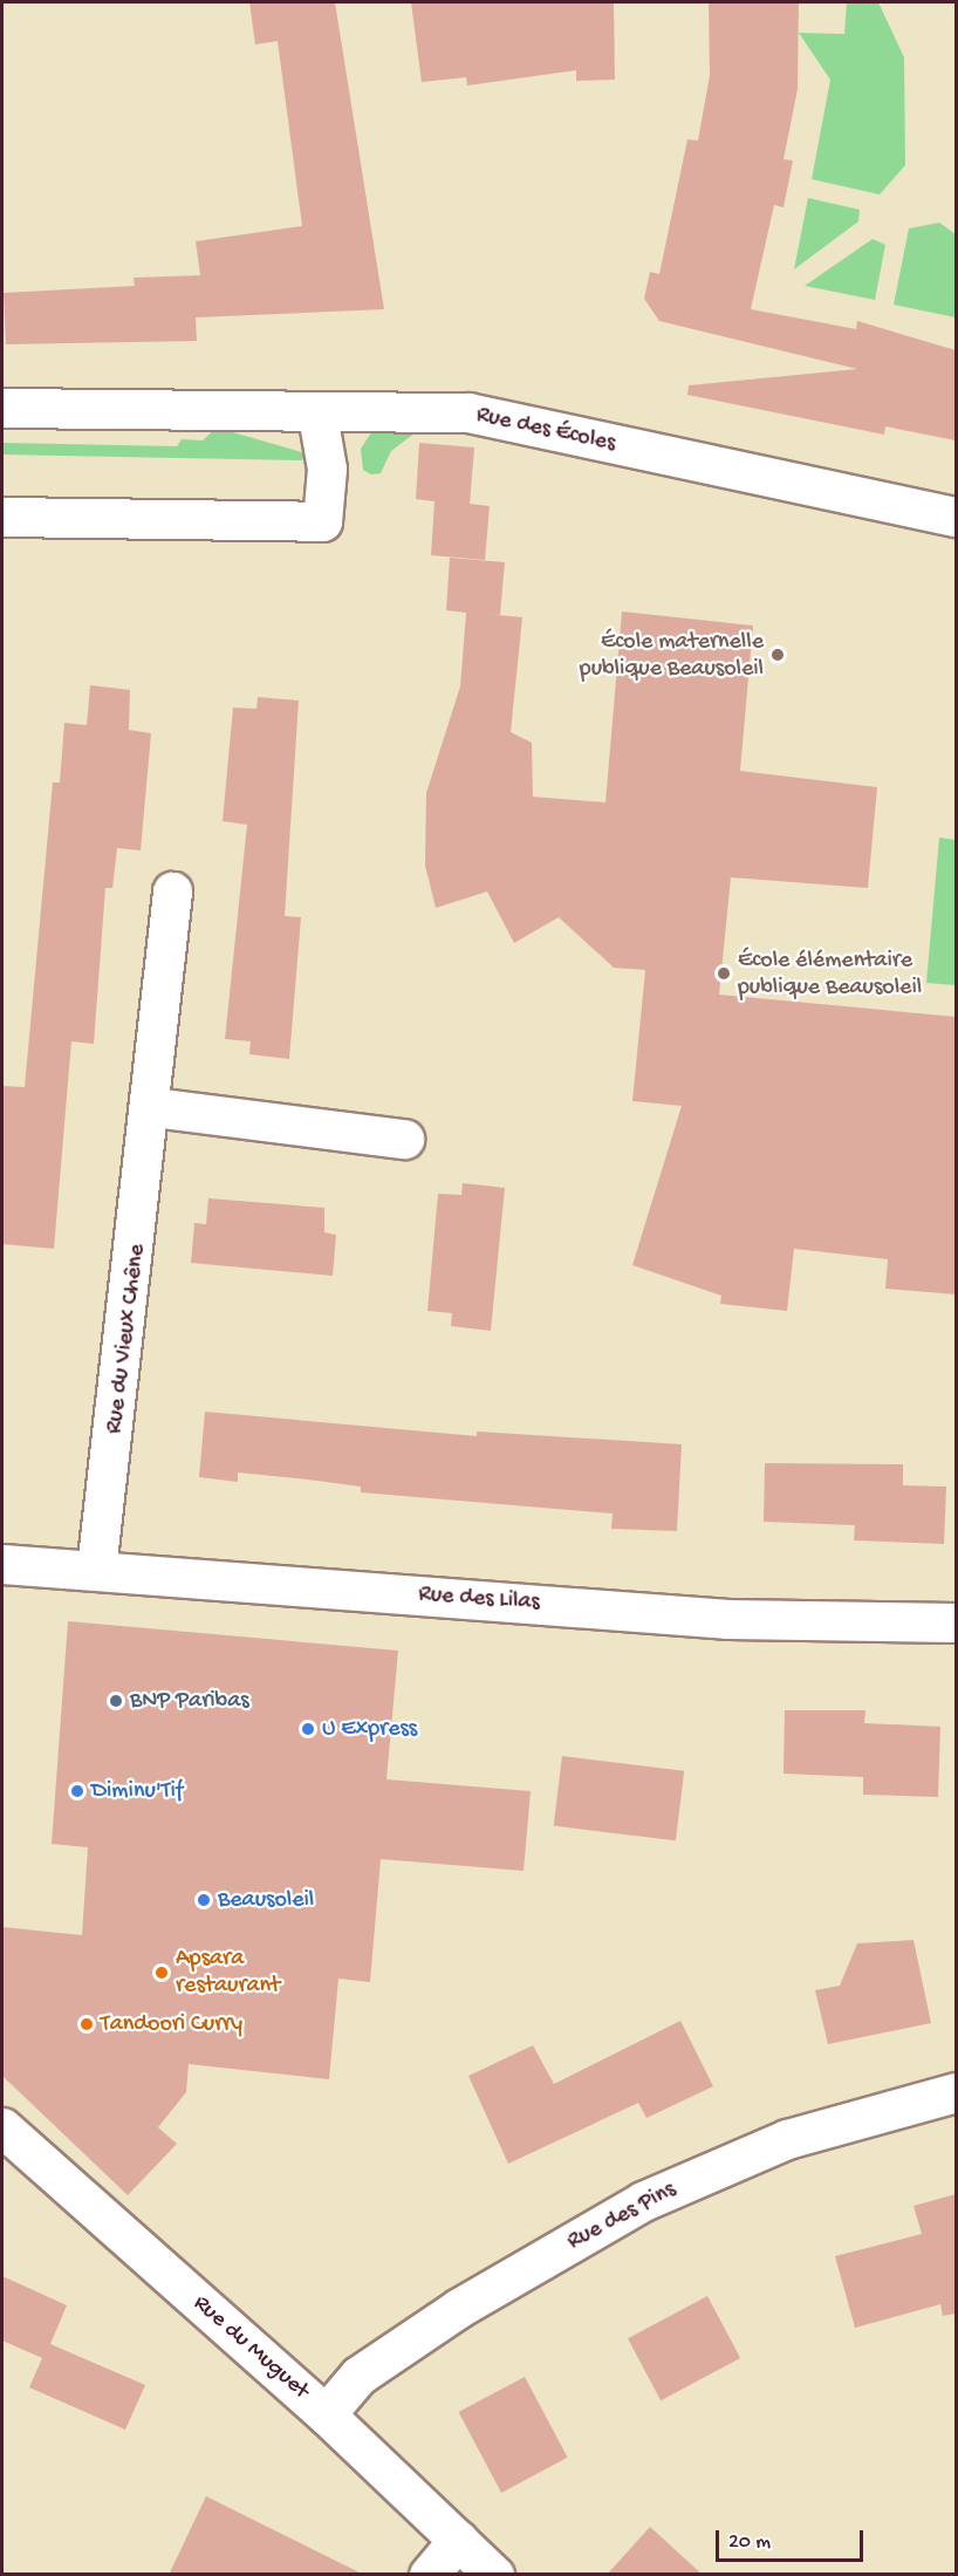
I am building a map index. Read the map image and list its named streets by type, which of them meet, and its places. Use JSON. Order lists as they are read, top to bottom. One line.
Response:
{"streets":{"street":["Rue des Écoles","Rue du Vieux Chêne","Rue des Lilas","Rue des Pins","Rue du Muguet"]},"crossings":[["Rue du Vieux Chêne","Rue des Lilas"],["Rue des Pins","Rue du Muguet"]],"places":["École maternelle publique Beausoleil","École élémentaire publique Beausoleil","BNP Paribas","U Express","Diminu'Tif","Beausoleil","Apsara restaurant","Tandoori Curry"],"scale_bar":"20 m"}
